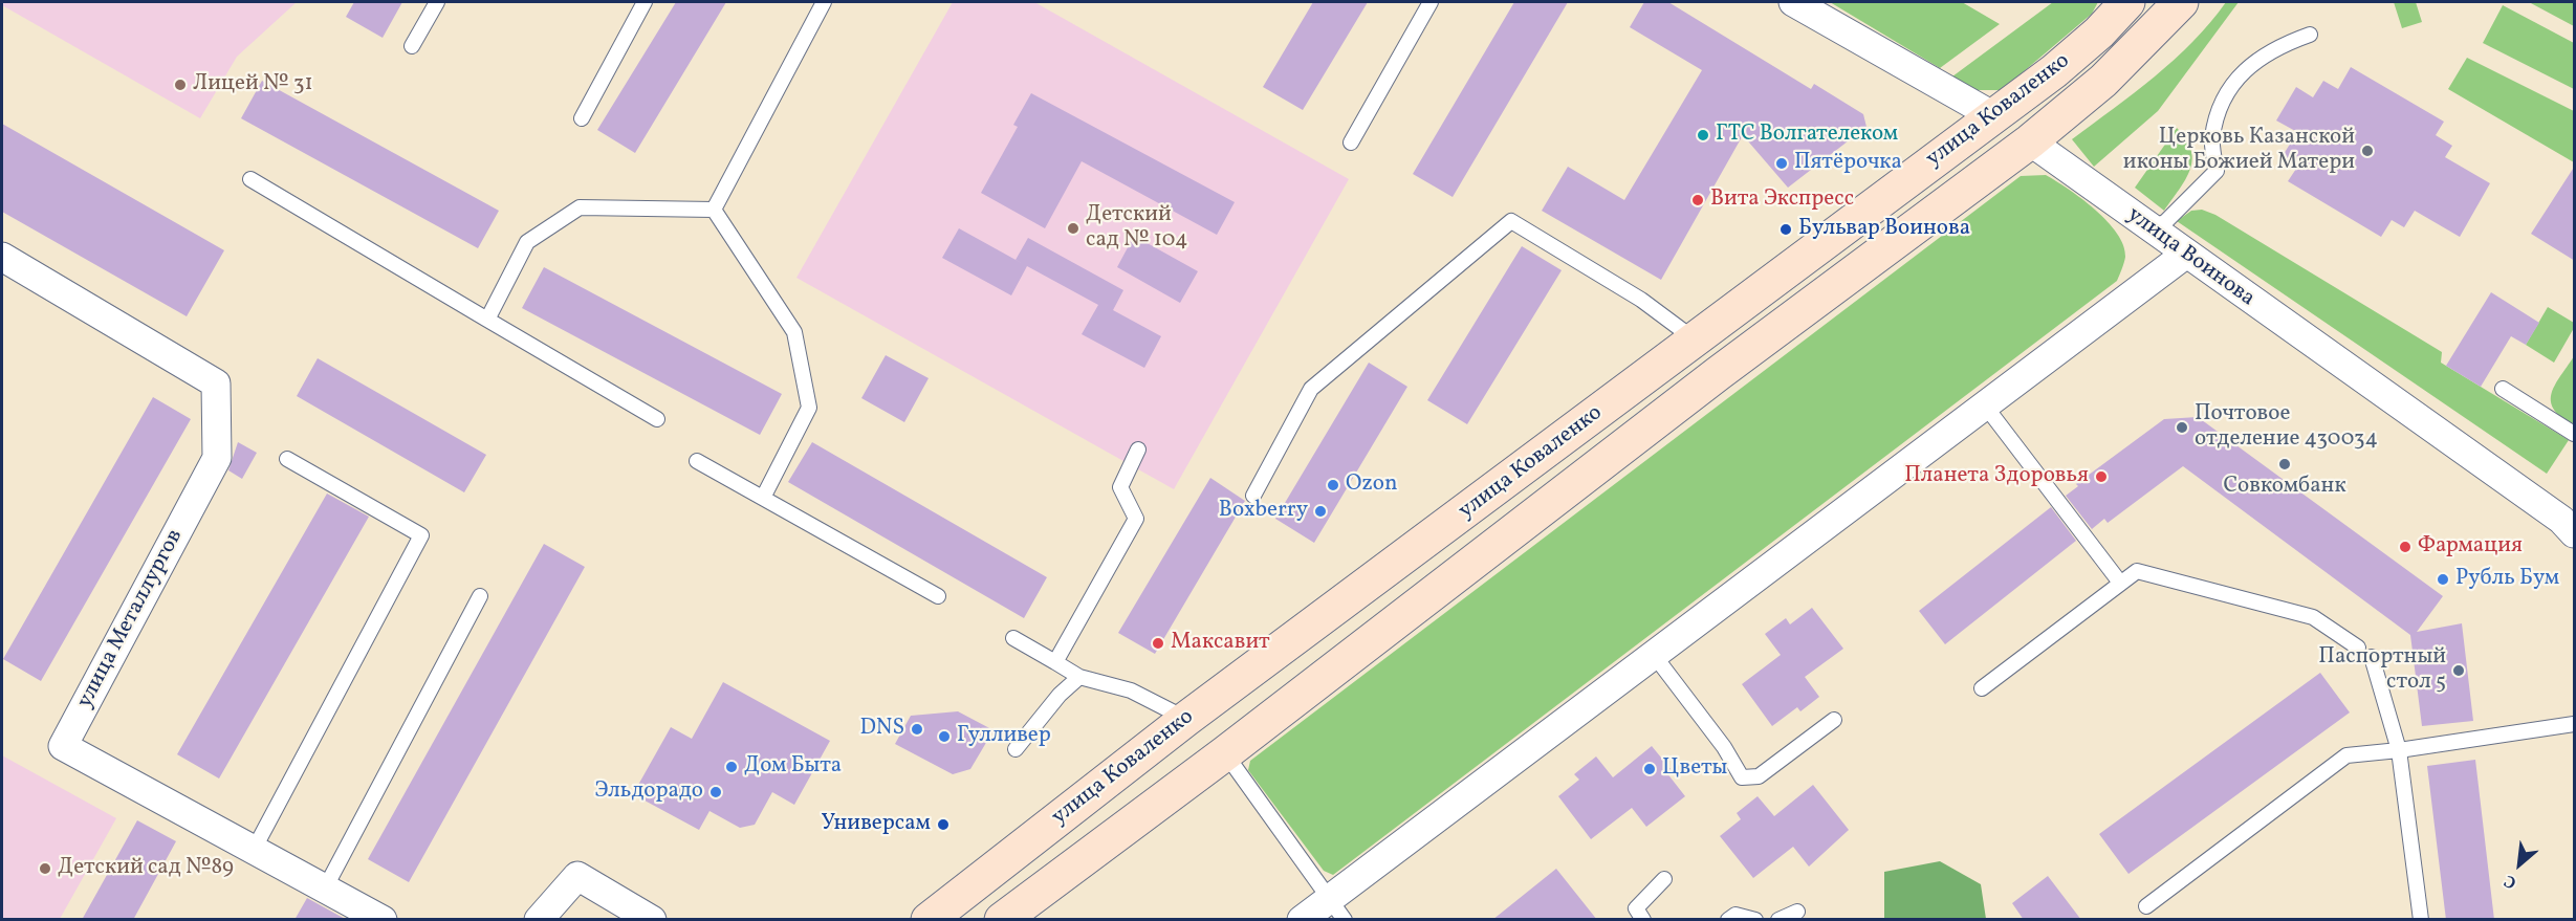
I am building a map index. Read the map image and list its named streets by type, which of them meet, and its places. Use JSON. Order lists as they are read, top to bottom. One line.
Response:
{"streets":{"main road":["улица Коваленко","улица Воинова"],"street":["улица Металлургов"]},"crossings":[["улица Коваленко","улица Воинова"]],"places":["Лицей № 31","ГТС Волгателеком","Церковь Казанской иконы Божией Матери","Пятёрочка","Вита Экспресс","Детский сад № 104","Бульвар Воинова","Почтовое отделение 430034","Совкомбанк","Планета Здоровья","Ozon","Boxberry","Фармация","Рубль Бум","Максавит","Паспортный стол 5","DNS","Гулливер","Дом Быта","Цветы","Эльдорадо","Универсам","Детский сад №89"],"north":"bottom left"}
